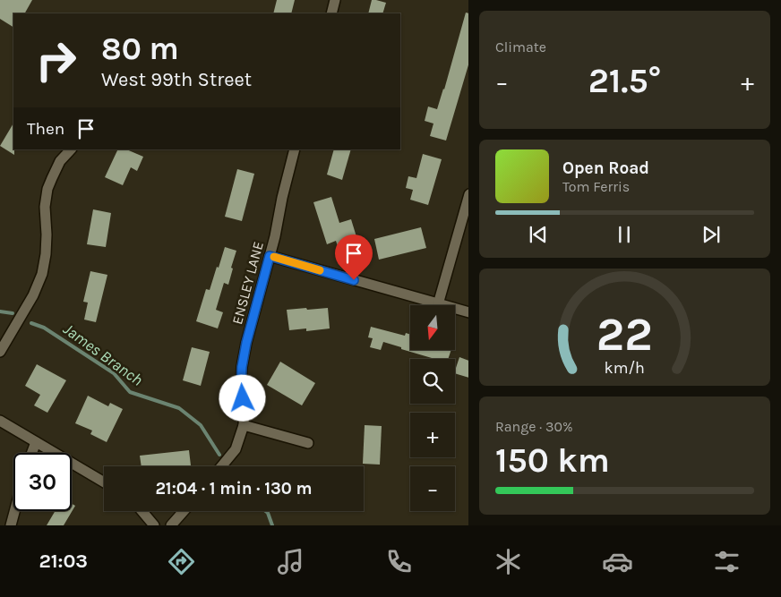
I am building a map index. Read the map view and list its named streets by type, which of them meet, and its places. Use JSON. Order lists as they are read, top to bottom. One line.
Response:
{"streets":{"street":["ENSLEY LANE"]},"water":["James Branch"],"north":"bottom","page":{"tile":["Climate",["Range · 30%","150 km"]],"turn":["80 m","West 99th Street"],"heat":["−","21.5°","+"],"then":"Then","song":["Open Road","Tom Ferris"],"map_buttons":["+","−"],"limit":"30","trip":"21:04 · 1 min · 130 m","tabs":"21:03","gauge":["22","km/h"]}}
